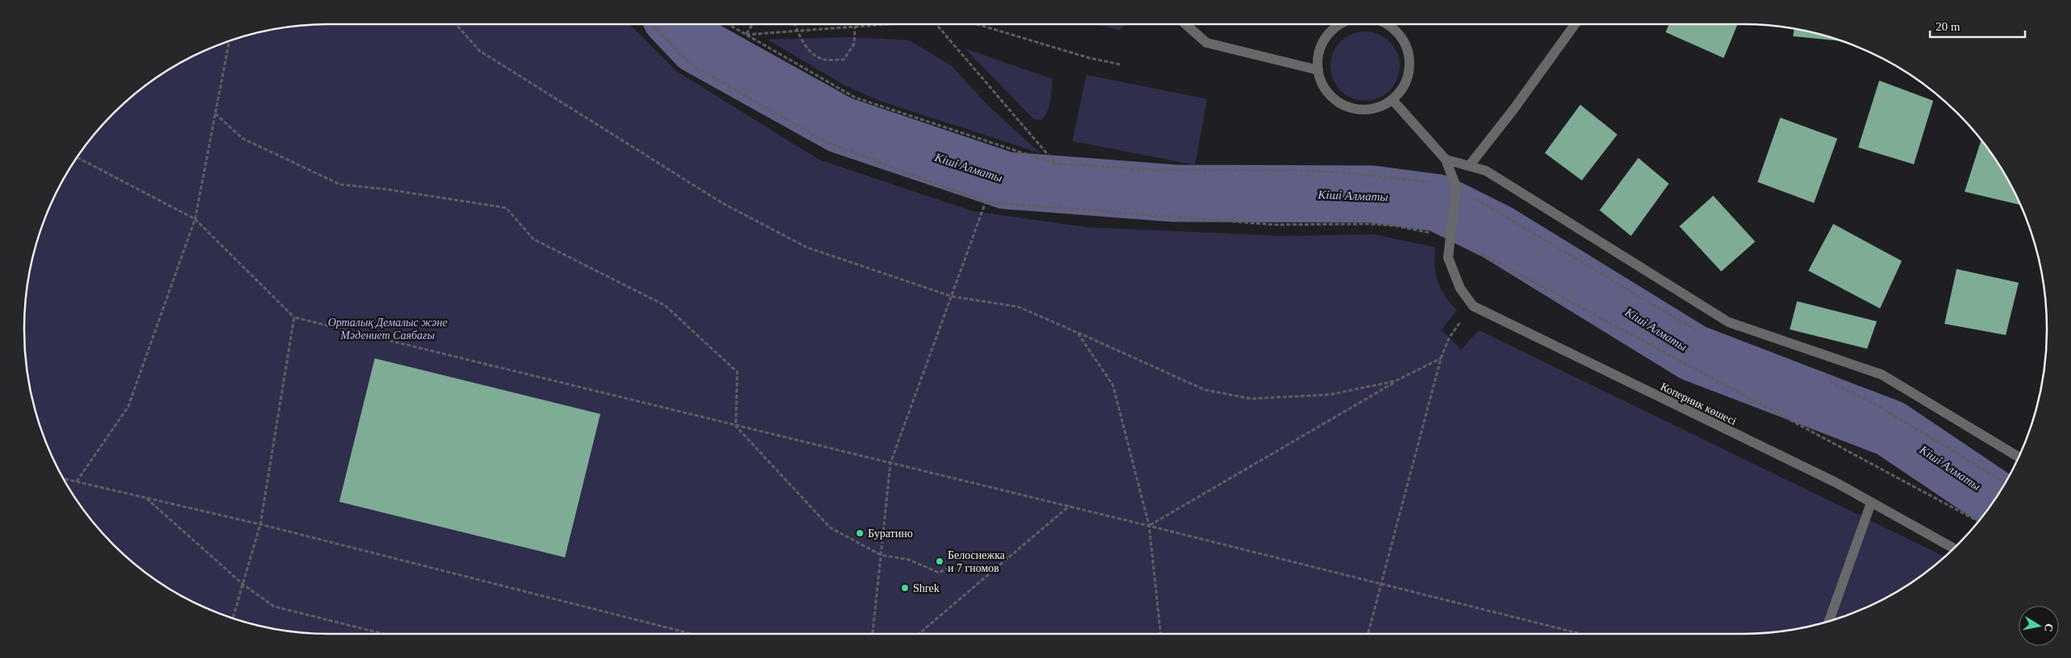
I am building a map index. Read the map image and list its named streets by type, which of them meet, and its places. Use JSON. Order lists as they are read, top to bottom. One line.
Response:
{"streets":{"street":["Коперник көшесі"]},"water":["Кіші Алматы"],"parks":["Орталық Демалыс және Мәдениет Саябағы"],"places":["Буратино","Белоснежка и 7 гномов","Shrek"],"scale_bar":"20 m","north":"right"}
